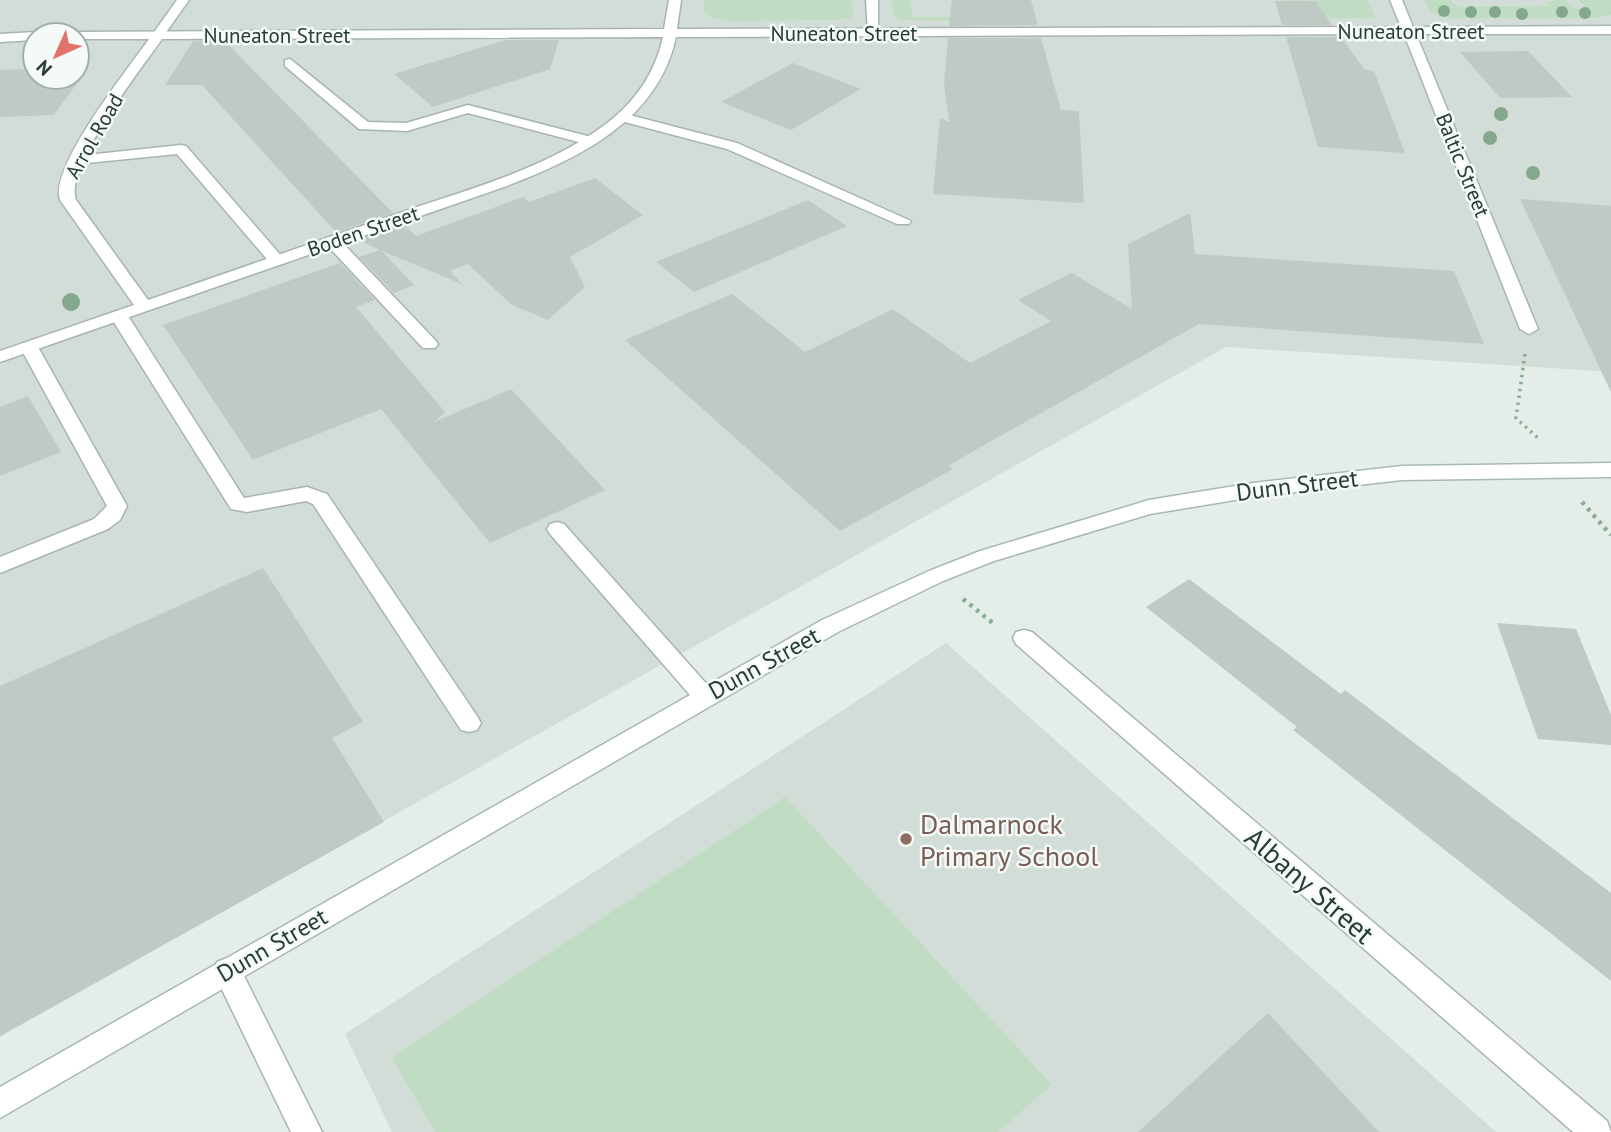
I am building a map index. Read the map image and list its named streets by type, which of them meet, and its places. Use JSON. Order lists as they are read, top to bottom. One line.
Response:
{"streets":{"street":["Nuneaton Street","Arrol Road","Baltic Street","Boden Street","Dunn Street","Albany Street"]},"crossings":[["Nuneaton Street","Arrol Road"],["Nuneaton Street","Baltic Street"],["Nuneaton Street","Boden Street"],["Arrol Road","Boden Street"]],"places":["Dalmarnock Primary School"],"north":"bottom left"}
